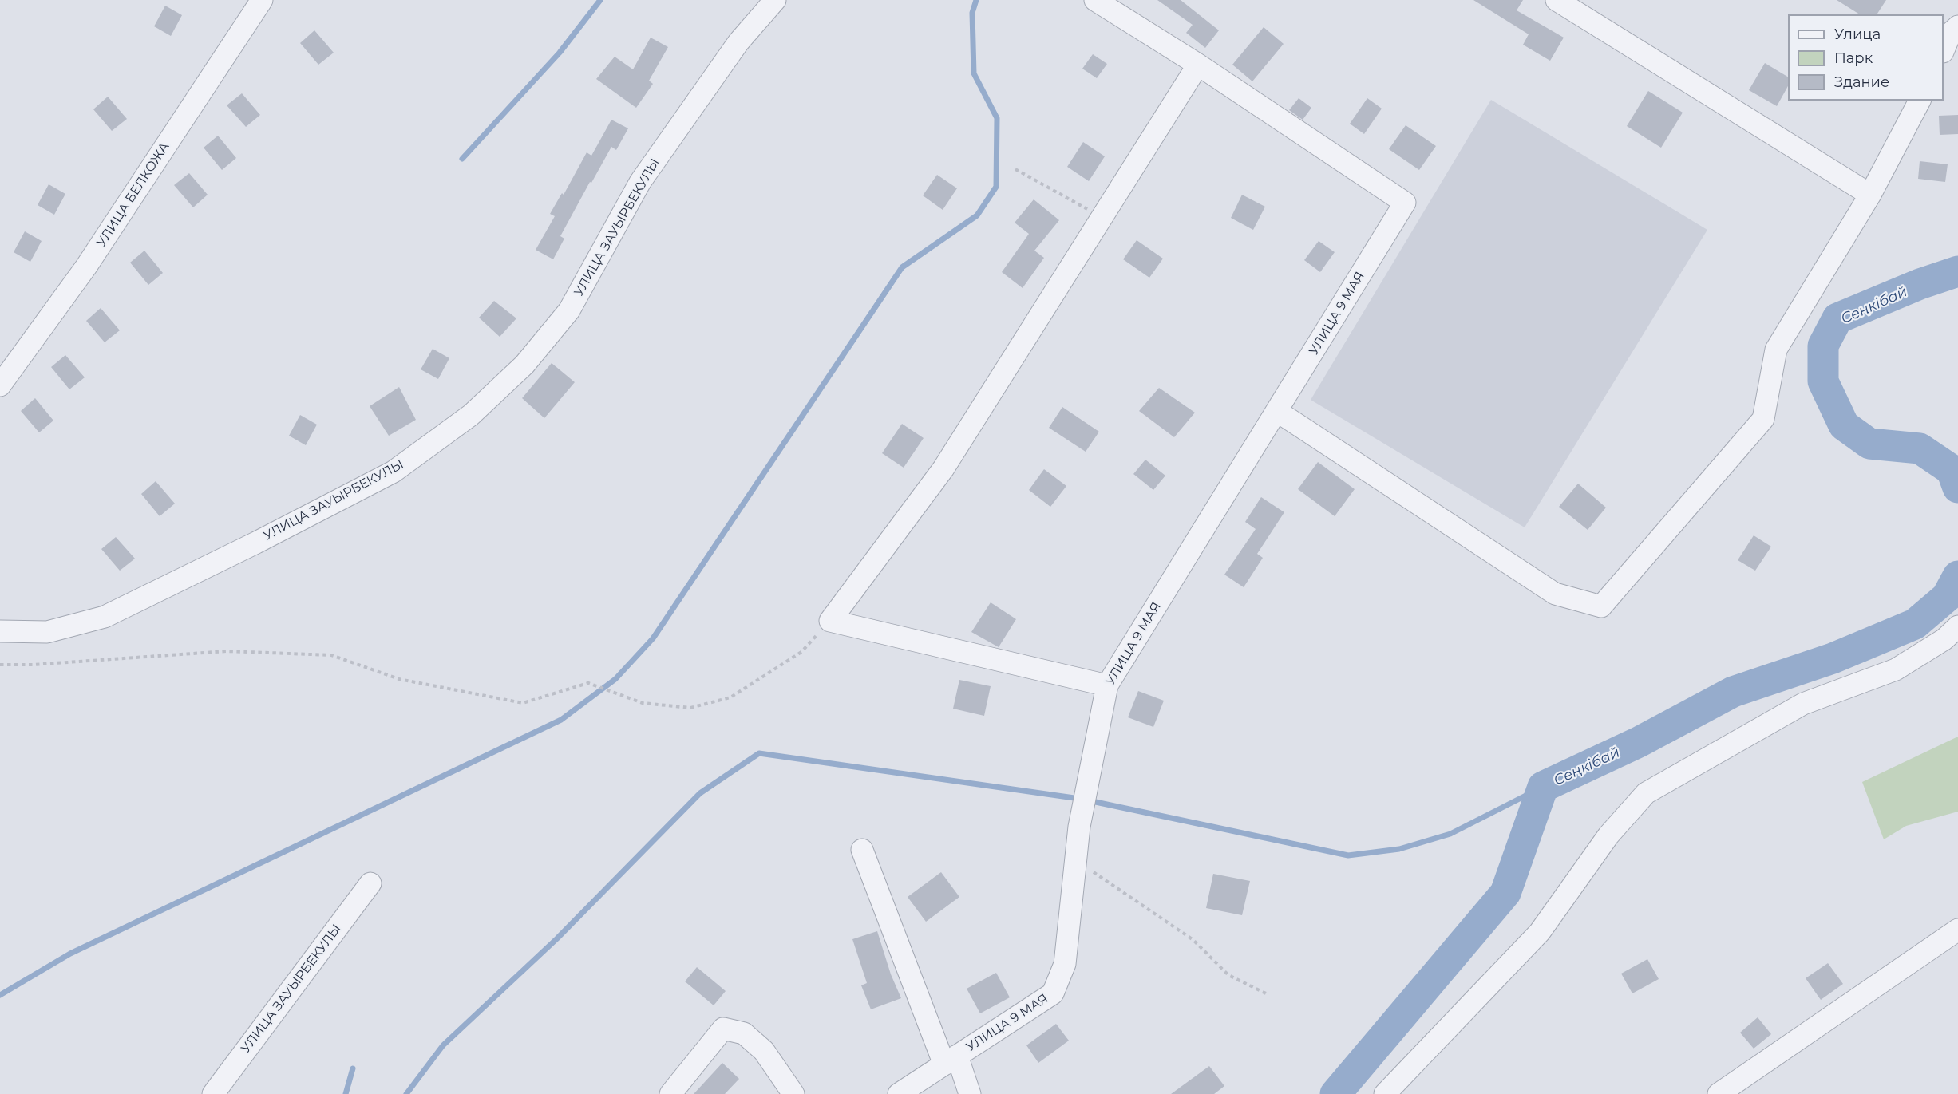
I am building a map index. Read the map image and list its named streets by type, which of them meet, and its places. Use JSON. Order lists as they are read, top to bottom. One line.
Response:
{"streets":{"street":["УЛИЦА БЕЛКОЖА","УЛИЦА ЗАУЫРБЕКУЛЫ","УЛИЦА 9 МАЯ"]},"water":["Сеңкібай"],"legend":["Улица","Парк","Здание"]}
